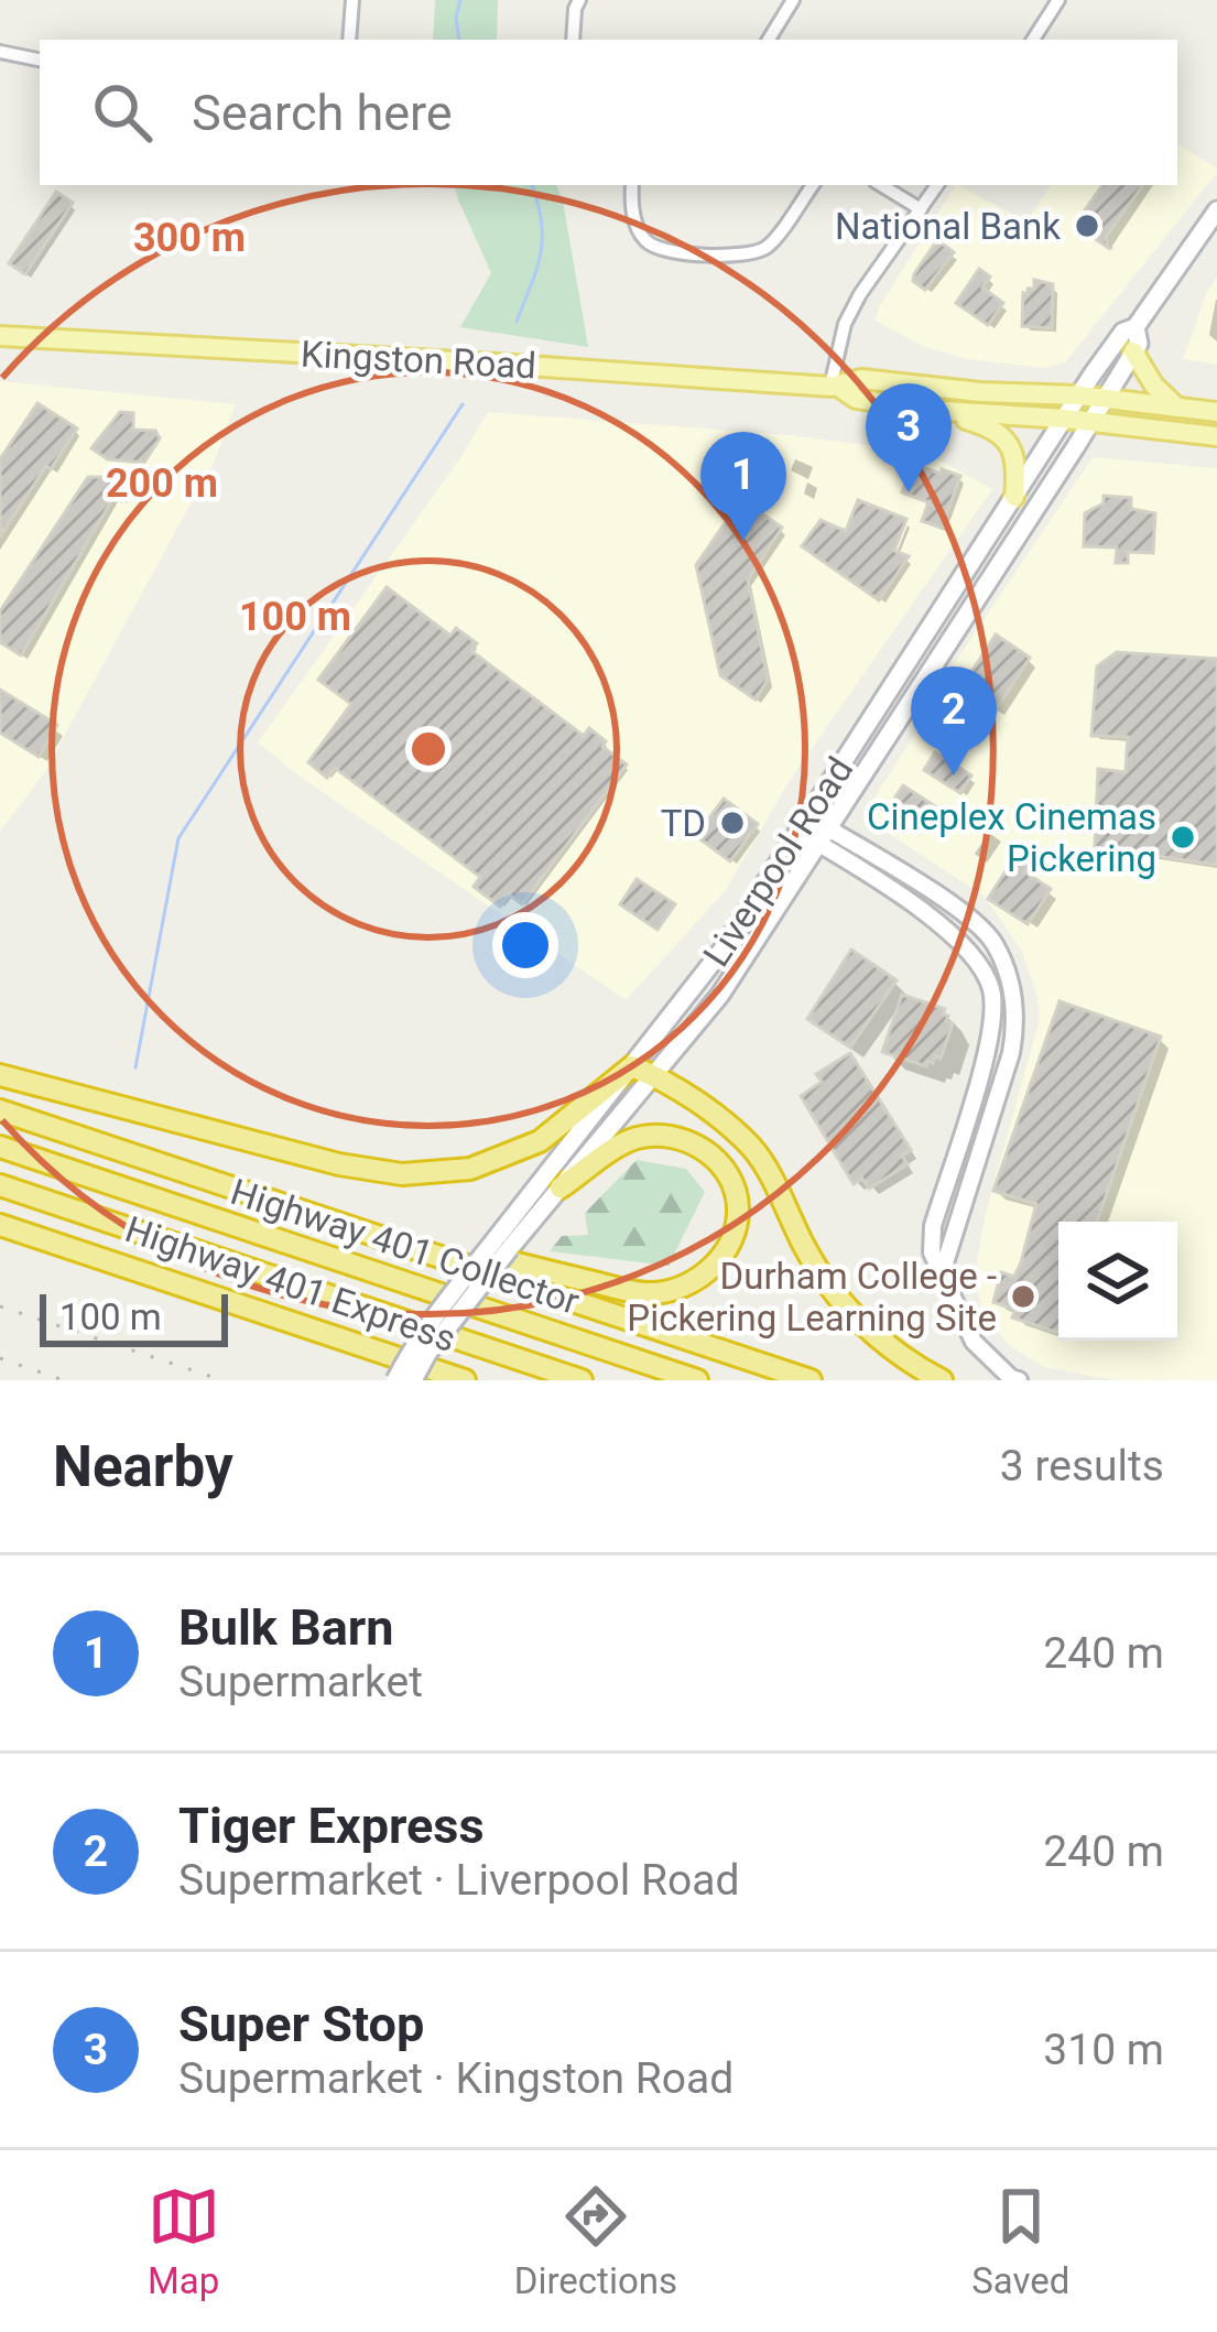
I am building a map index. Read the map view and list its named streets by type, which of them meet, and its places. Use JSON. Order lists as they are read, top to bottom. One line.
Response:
{"streets":{"highway":["Highway 401 Collector","Highway 401 Express"],"main road":["Kingston Road","Liverpool Road"]},"crossings":[["Kingston Road","Liverpool Road"]],"places":["National Bank","TD","Cineplex Cinemas Pickering","Durham College - Pickering Learning Site"],"scale_bar":"100 m","page":{"search":"Search here","pins":["3","1","2"],"scale":"100 m","heading":["Nearby","3 results"],"list":[{"mark":"1","name":"Bulk Barn","note":"Supermarket","value":"240 m"},{"mark":"2","name":"Tiger Express","note":"Supermarket · Liverpool Road","value":"240 m"},{"mark":"3","name":"Super Stop","note":"Supermarket · Kingston Road","value":"310 m"}],"nav":["Map","Directions","Saved"]},"rings":["300 m","200 m","100 m"]}
